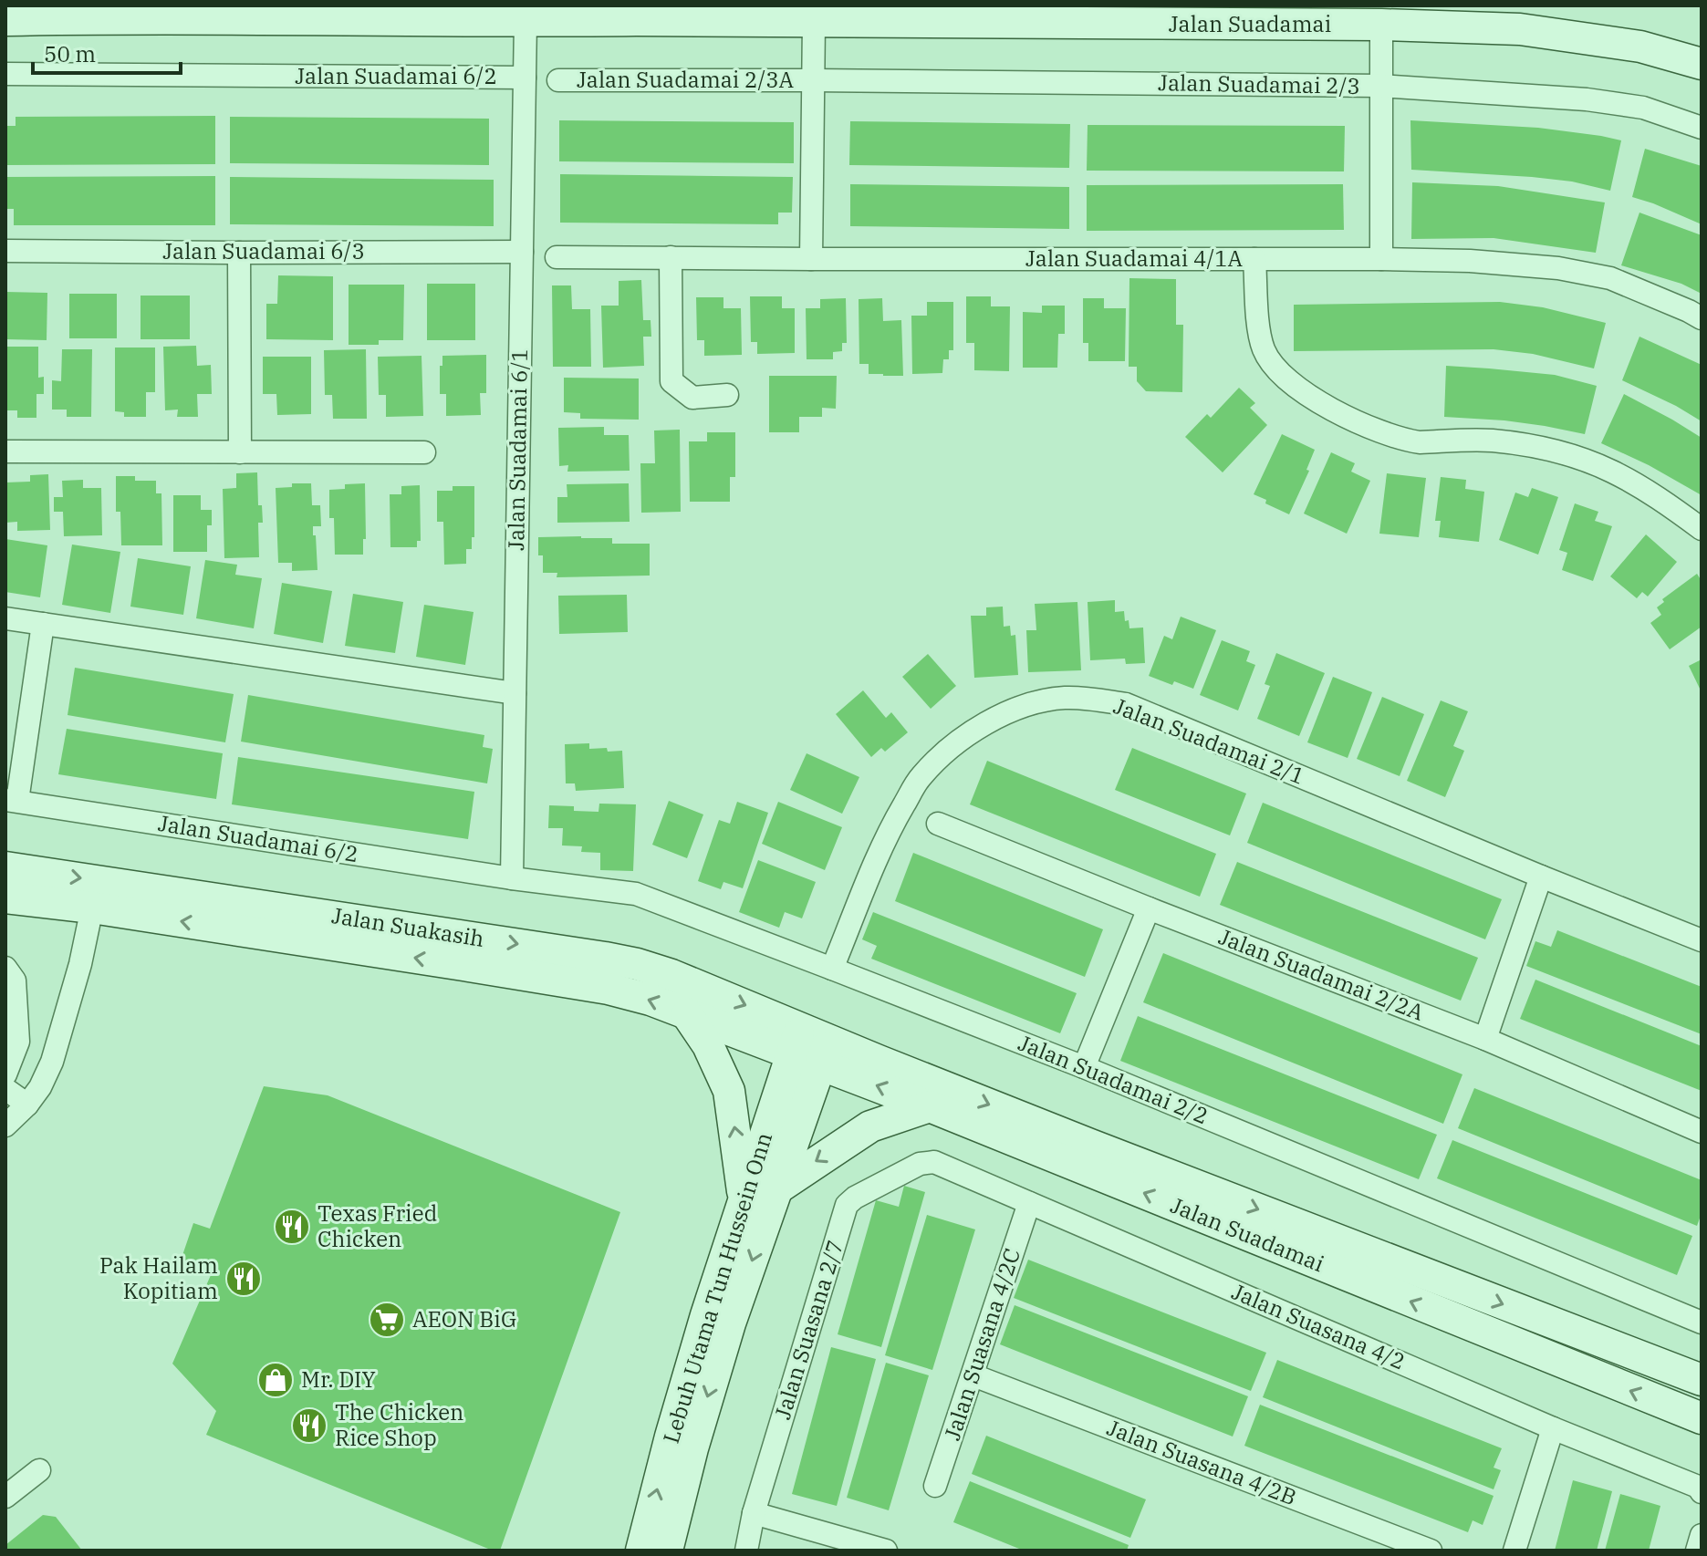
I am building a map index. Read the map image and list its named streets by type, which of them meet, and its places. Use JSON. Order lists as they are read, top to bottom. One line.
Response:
{"streets":{"main road":["Jalan Suadamai","Jalan Suakasih","Lebuh Utama Tun Hussein Onn"],"street":["Jalan Suadamai 6/2","Jalan Suadamai 2/3A","Jalan Suadamai 2/3","Jalan Suadamai 6/3","Jalan Suadamai 4/1A","Jalan Suadamai 6/1","Jalan Suadamai 2/1","Jalan Suadamai 2/2A","Jalan Suadamai 2/2","Jalan Suasana 4/2","Jalan Suasana 2/7","Jalan Suasana 4/2C","Jalan Suasana 4/2B"]},"crossings":[["Jalan Suadamai","Jalan Suadamai 6/1"],["Jalan Suadamai","Jalan Suakasih"],["Jalan Suadamai","Lebuh Utama Tun Hussein Onn"],["Jalan Suadamai 6/2","Jalan Suadamai 6/1"],["Jalan Suadamai 6/2","Jalan Suadamai 2/2"],["Jalan Suadamai 2/3A","Jalan Suadamai 2/3"],["Jalan Suadamai 6/3","Jalan Suadamai 6/1"],["Jalan Suadamai 6/1","Jalan Suadamai 2/2"],["Jalan Suadamai 2/1","Jalan Suadamai 2/2"],["Jalan Suakasih","Lebuh Utama Tun Hussein Onn"],["Jalan Suasana 4/2","Jalan Suasana 2/7"],["Jalan Suasana 4/2","Jalan Suasana 4/2C"],["Jalan Suasana 4/2C","Jalan Suasana 4/2B"]],"places":{"restaurant":["Texas Fried Chicken","Pak Hailam Kopitiam","The Chicken Rice Shop"],"supermarket":["AEON BiG"],"shop":["Mr. DIY"]},"scale_bar":"50 m"}
